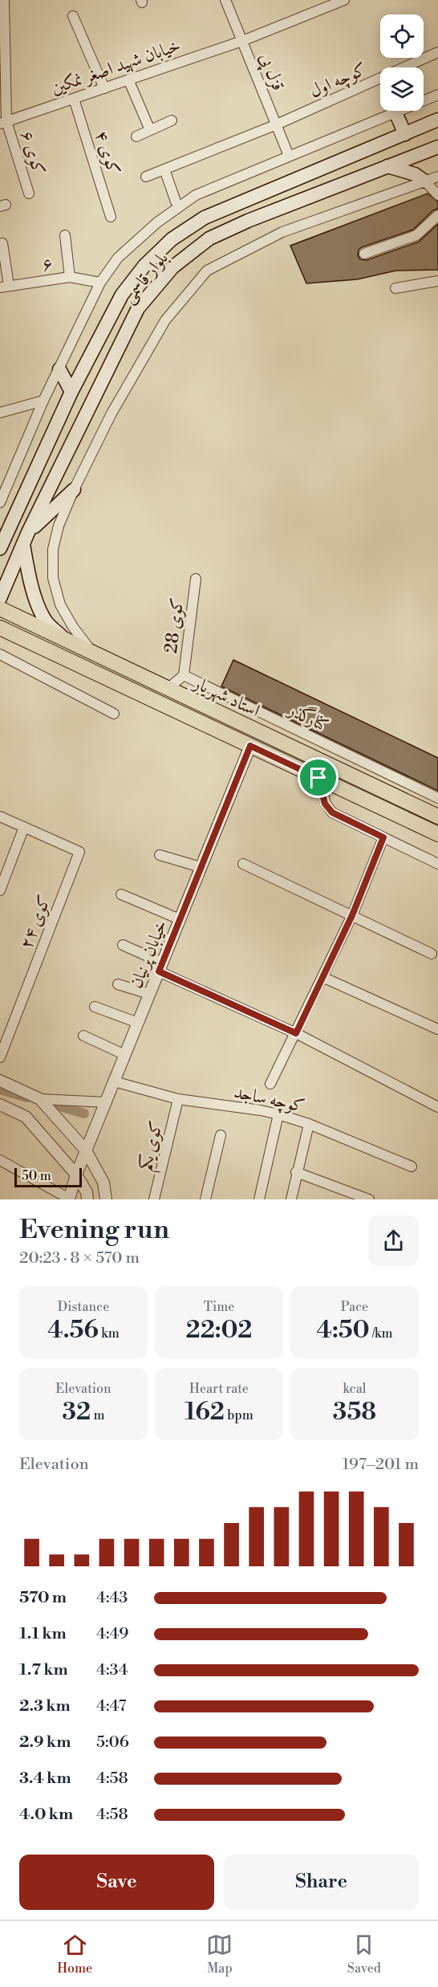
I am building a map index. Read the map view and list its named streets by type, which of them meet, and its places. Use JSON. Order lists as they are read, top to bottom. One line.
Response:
{"streets":{"main road":["بلوار قاسمی","استاد شهریار"],"street":["خیابان شهید اصغر نمکین","قزل پی","کوچه اول","کوی ۶","کوی ۴","۶","کوی 28","کنارگذر","کوی ۲۴","خیابان پرنیان","کوچه ساجد","کوی یکم"]},"crossings":[["خیابان شهید اصغر نمکین","قزل پی"],["خیابان شهید اصغر نمکین","کوی ۶"],["خیابان شهید اصغر نمکین","کوی ۴"],["قزل پی","کوچه اول"],["کوی 28","کنارگذر"],["استاد شهریار","خیابان پرنیان"],["خیابان پرنیان","کوچه ساجد"],["کوچه ساجد","کوی یکم"]],"scale_bar":"50 m","page":{"scale":"50 m","heading":["Evening run","20:23 · 8 × 570 m"],"stats":[["Distance","4.56 km"],["Time","22:02"],["Pace","4:50 /km"],["Elevation","32 m"],["Heart rate","162 bpm"],["kcal","358"]],"chart":["Elevation","197–201 m"],"list":[{"name":"570 m","note":"4:43"},{"name":"1.1 km","note":"4:49"},{"name":"1.7 km","note":"4:34"},{"name":"2.3 km","note":"4:47"},{"name":"2.9 km","note":"5:06"},{"name":"3.4 km","note":"4:58"},{"name":"4.0 km","note":"4:58"}],"buttons":["Save","Share"],"tabs":["Home","Map","Saved"]}}
